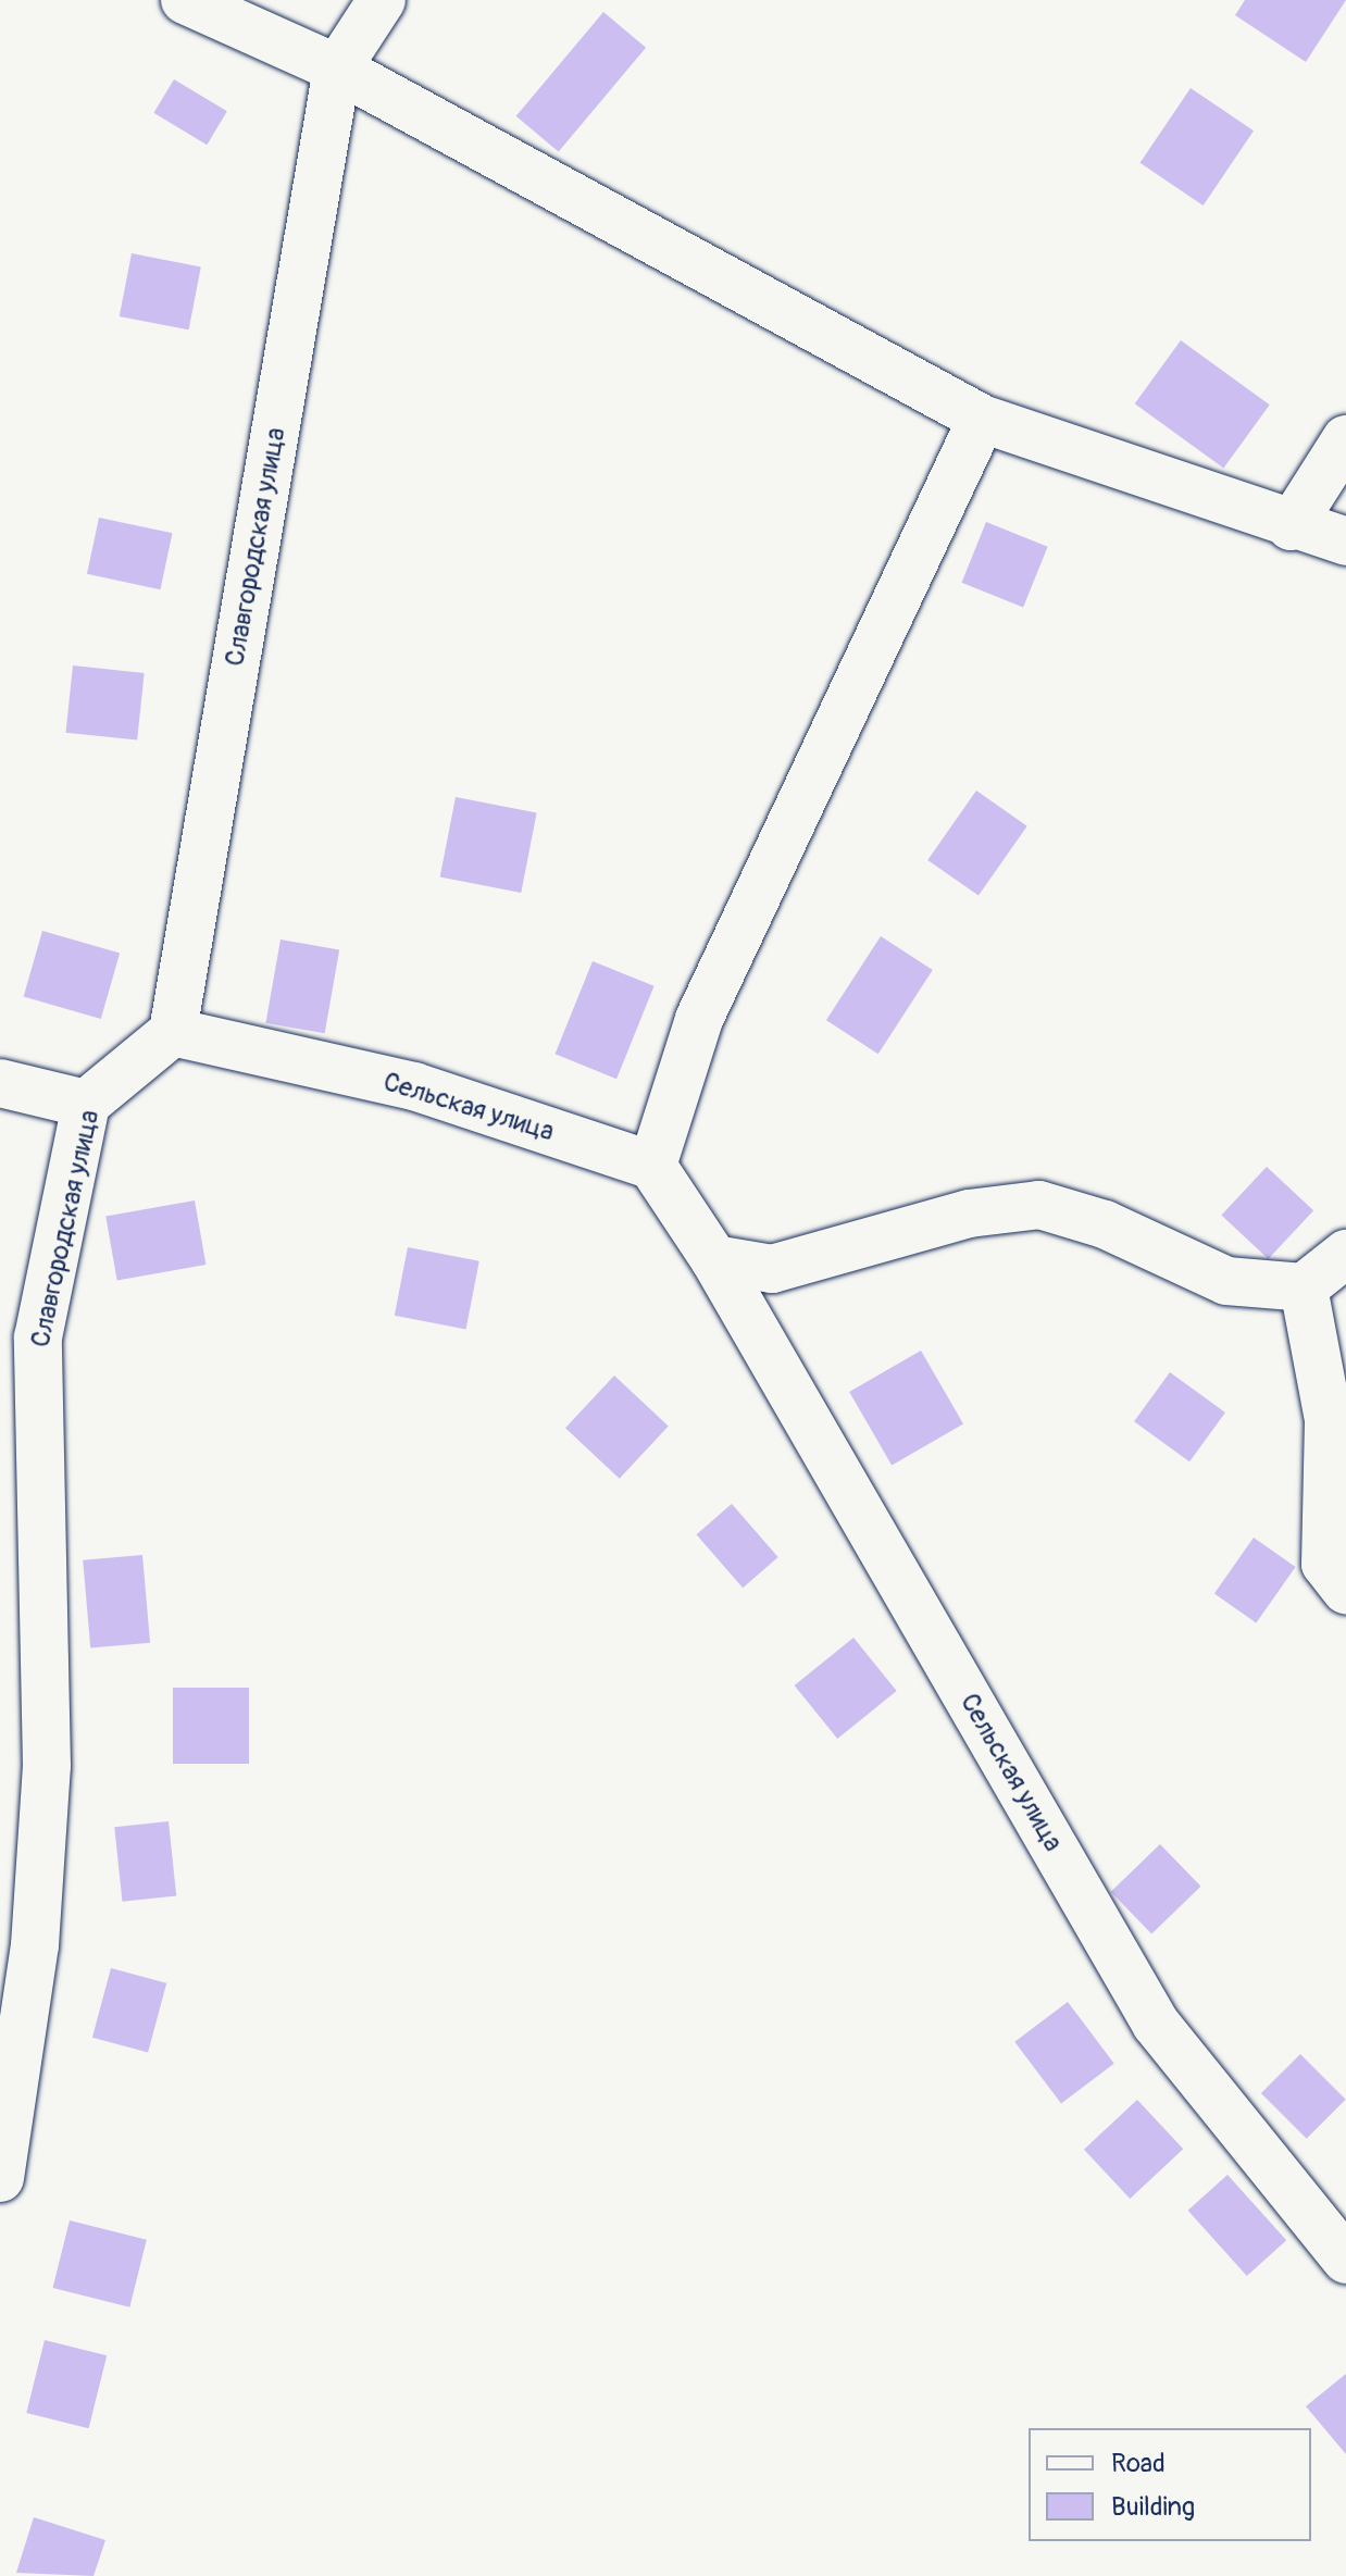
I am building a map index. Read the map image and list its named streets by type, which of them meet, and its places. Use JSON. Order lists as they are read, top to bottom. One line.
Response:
{"streets":{"street":["Славгородская улица","Сельская улица"]},"crossings":[["Славгородская улица","Сельская улица"]],"legend":["Road","Building"]}
